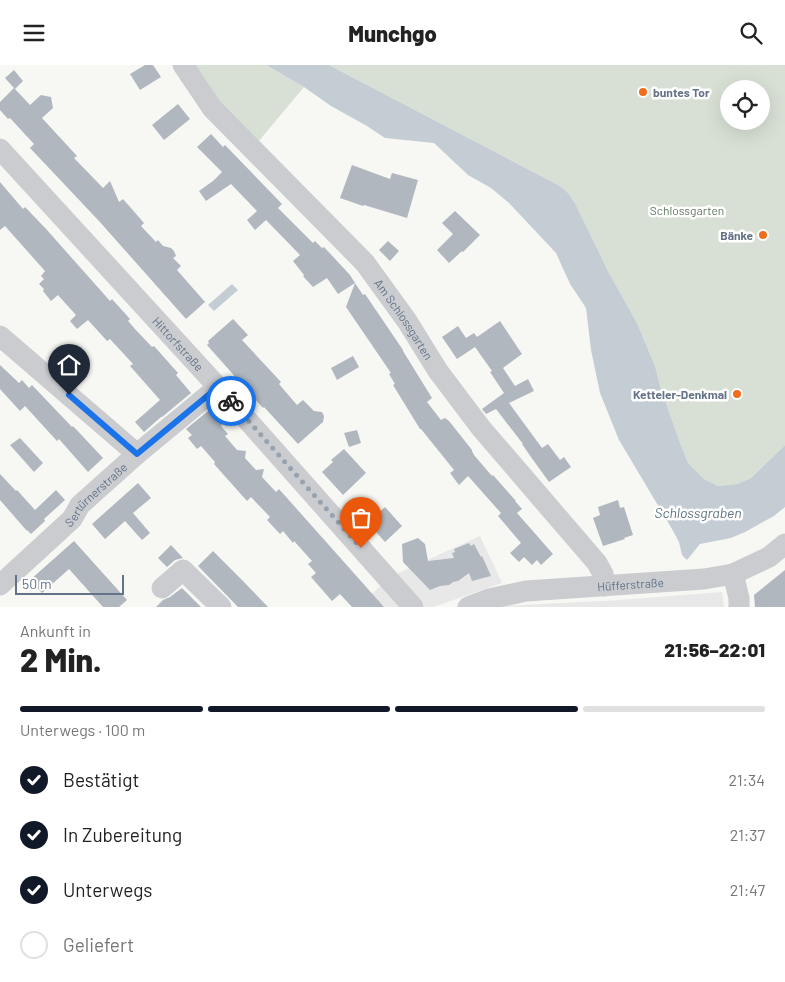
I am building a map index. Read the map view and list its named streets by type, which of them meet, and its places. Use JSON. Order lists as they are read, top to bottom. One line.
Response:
{"streets":{"street":["Am Schlossgarten","Hittorfstraße","Sertürnerstraße","Hüfferstraße"]},"crossings":[["Am Schlossgarten","Hüfferstraße"],["Hittorfstraße","Sertürnerstraße"]],"water":["Schlossgraben"],"parks":["Schlossgarten"],"places":["buntes Tor","Bänke","Ketteler-Denkmal"],"scale_bar":"50 m","page":{"header":"Munchgo","scale":"50 m","heading":["2 Min.","Ankunft in","21:56–22:01"],"bar":"Unterwegs · 100 m","list":[["Bestätigt","21:34"],["In Zubereitung","21:37"],["Unterwegs","21:47"],"Geliefert"]}}
